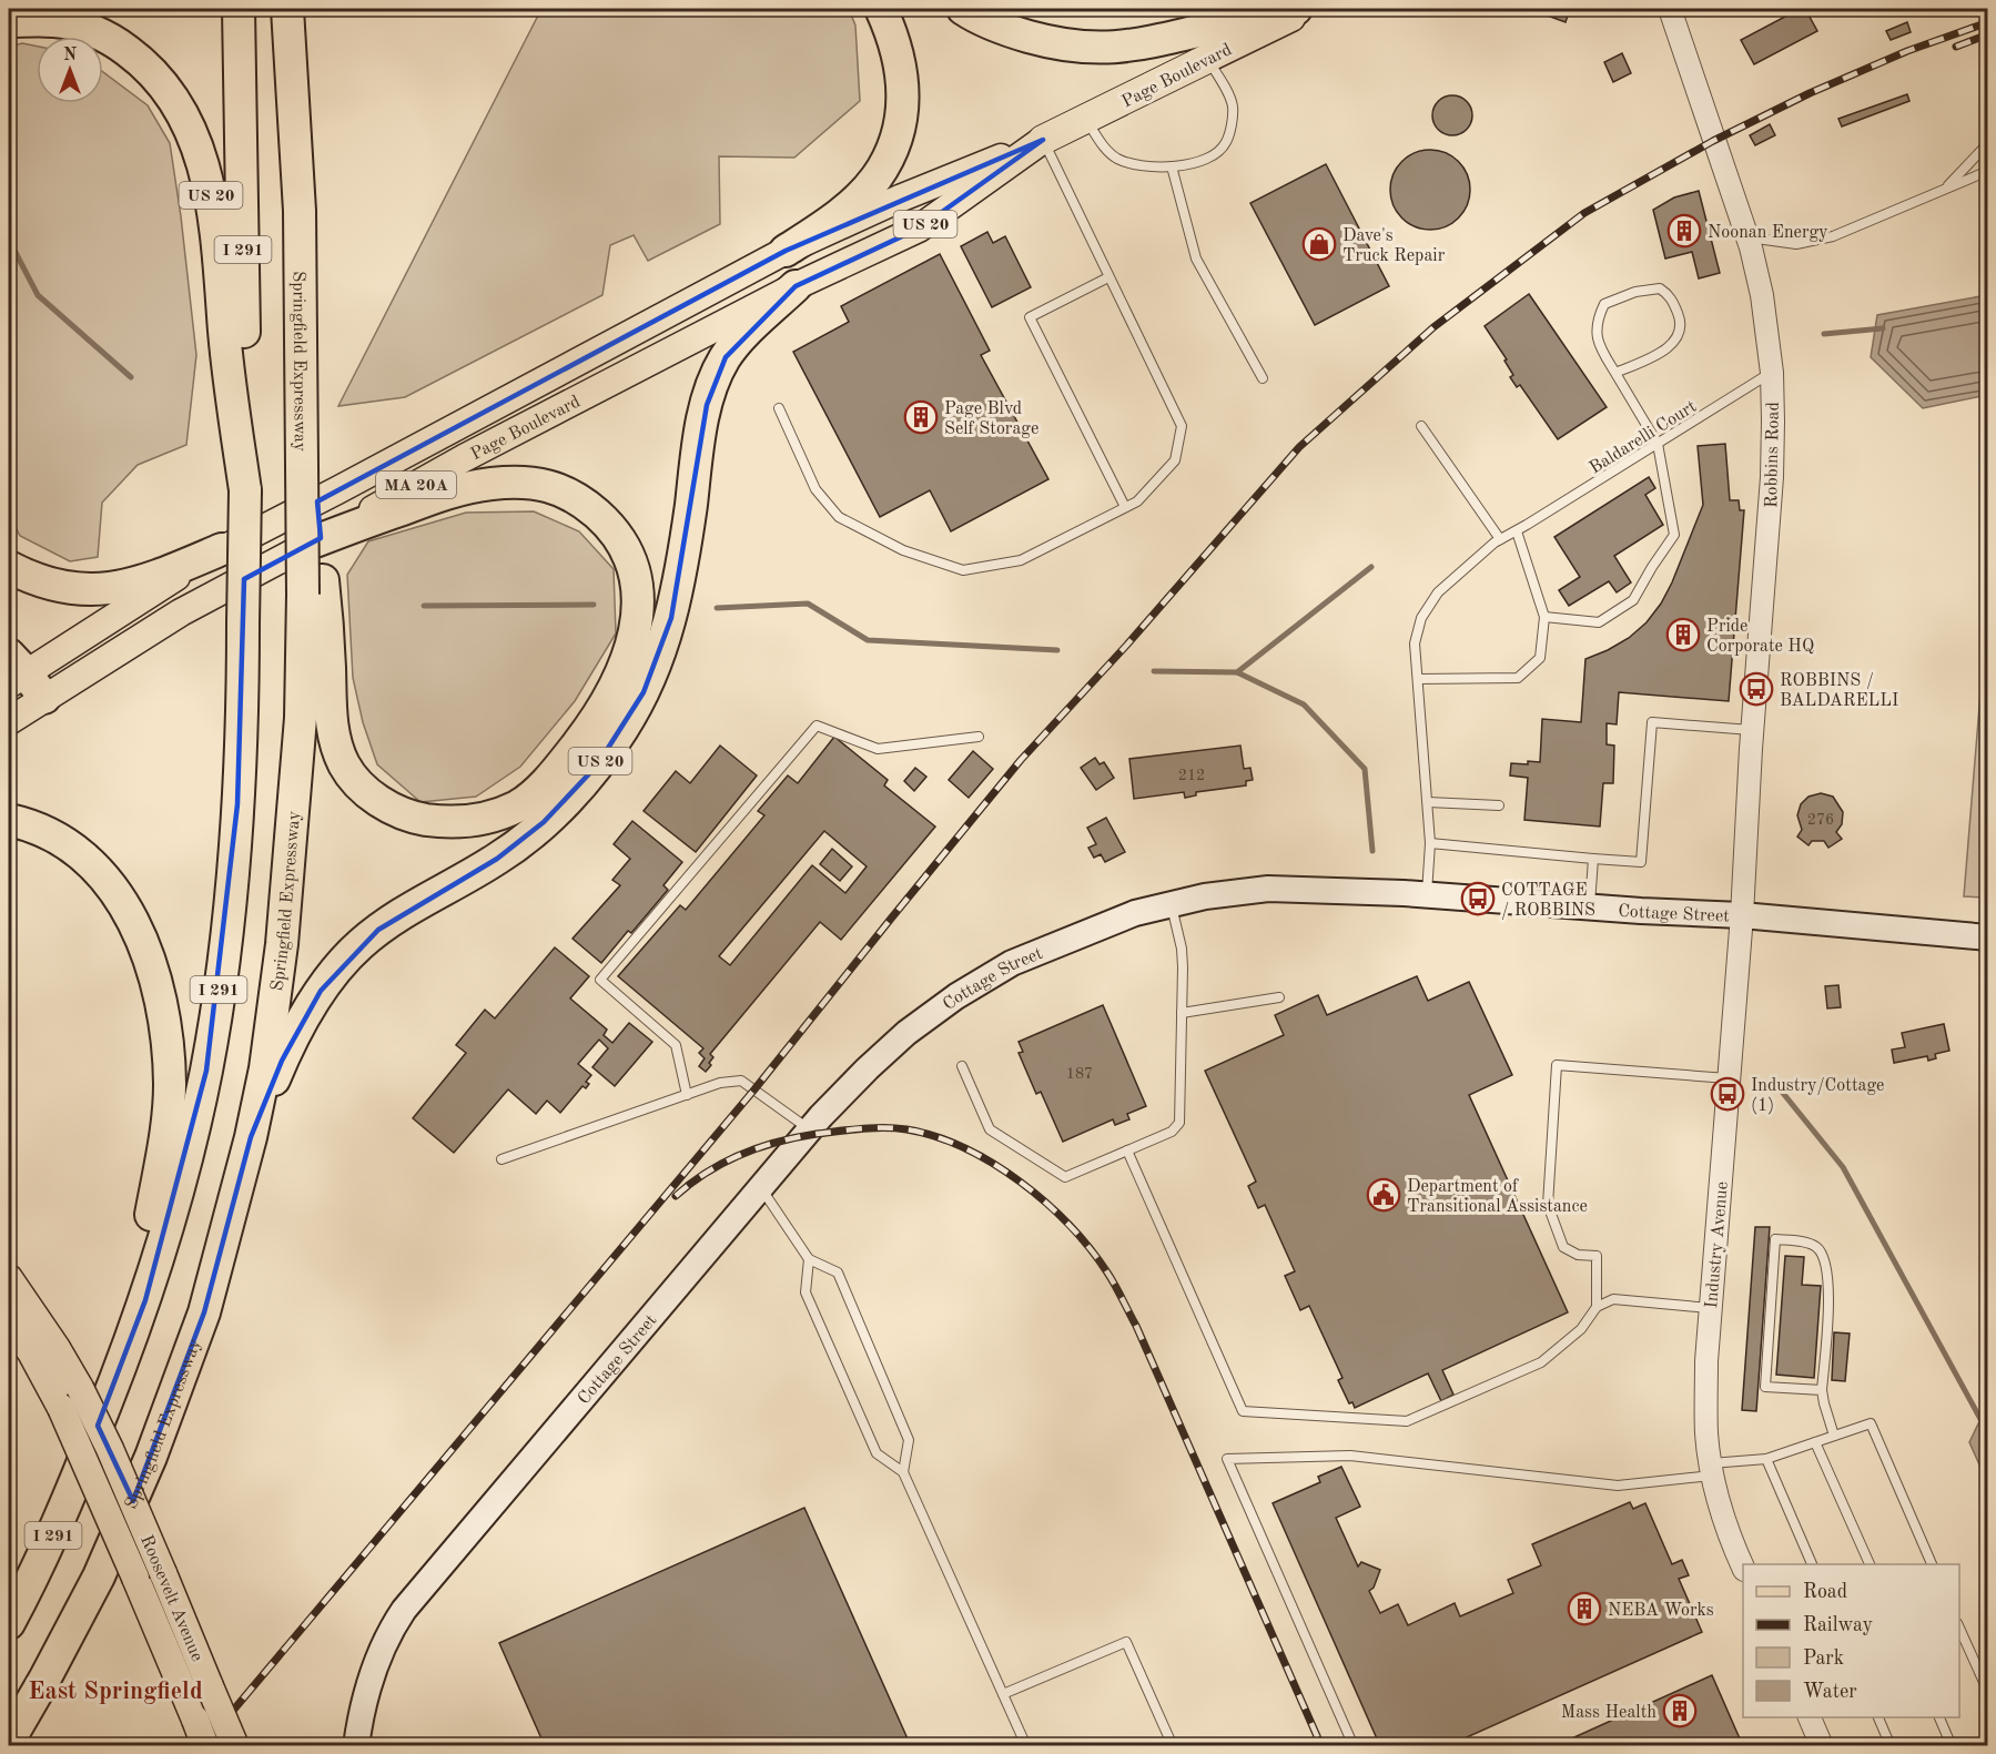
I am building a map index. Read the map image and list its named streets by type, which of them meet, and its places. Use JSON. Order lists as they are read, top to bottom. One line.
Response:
{"streets":{"highway":["Page Boulevard","US 20","I 291","Springfield Expressway"],"main road":["MA 20A","Cottage Street","Roosevelt Avenue"],"street":["Robbins Road","Industry Avenue"],"lane":["Baldarelli Court"]},"crossings":[["Page Boulevard","US 20"],["US 20","I 291"],["US 20","Springfield Expressway"],["Baldarelli Court","Robbins Road"],["Baldarelli Court","Cottage Street"],["Robbins Road","Cottage Street"],["Robbins Road","Industry Avenue"],["Cottage Street","Industry Avenue"]],"districts":["East Springfield"],"places":{"building":["Noonan Energy","Page Blvd Self Storage","Pride Corporate HQ","NEBA Works","Mass Health"],"shop":["Dave's Truck Repair"],"bus stop":["ROBBINS / BALDARELLI","COTTAGE / ROBBINS","Industry/Cottage (1)"],"public building":["Department of Transitional Assistance"]},"house_numbers":["212","276","187"],"legend":["Road","Railway","Park","Water"],"north":"top"}
